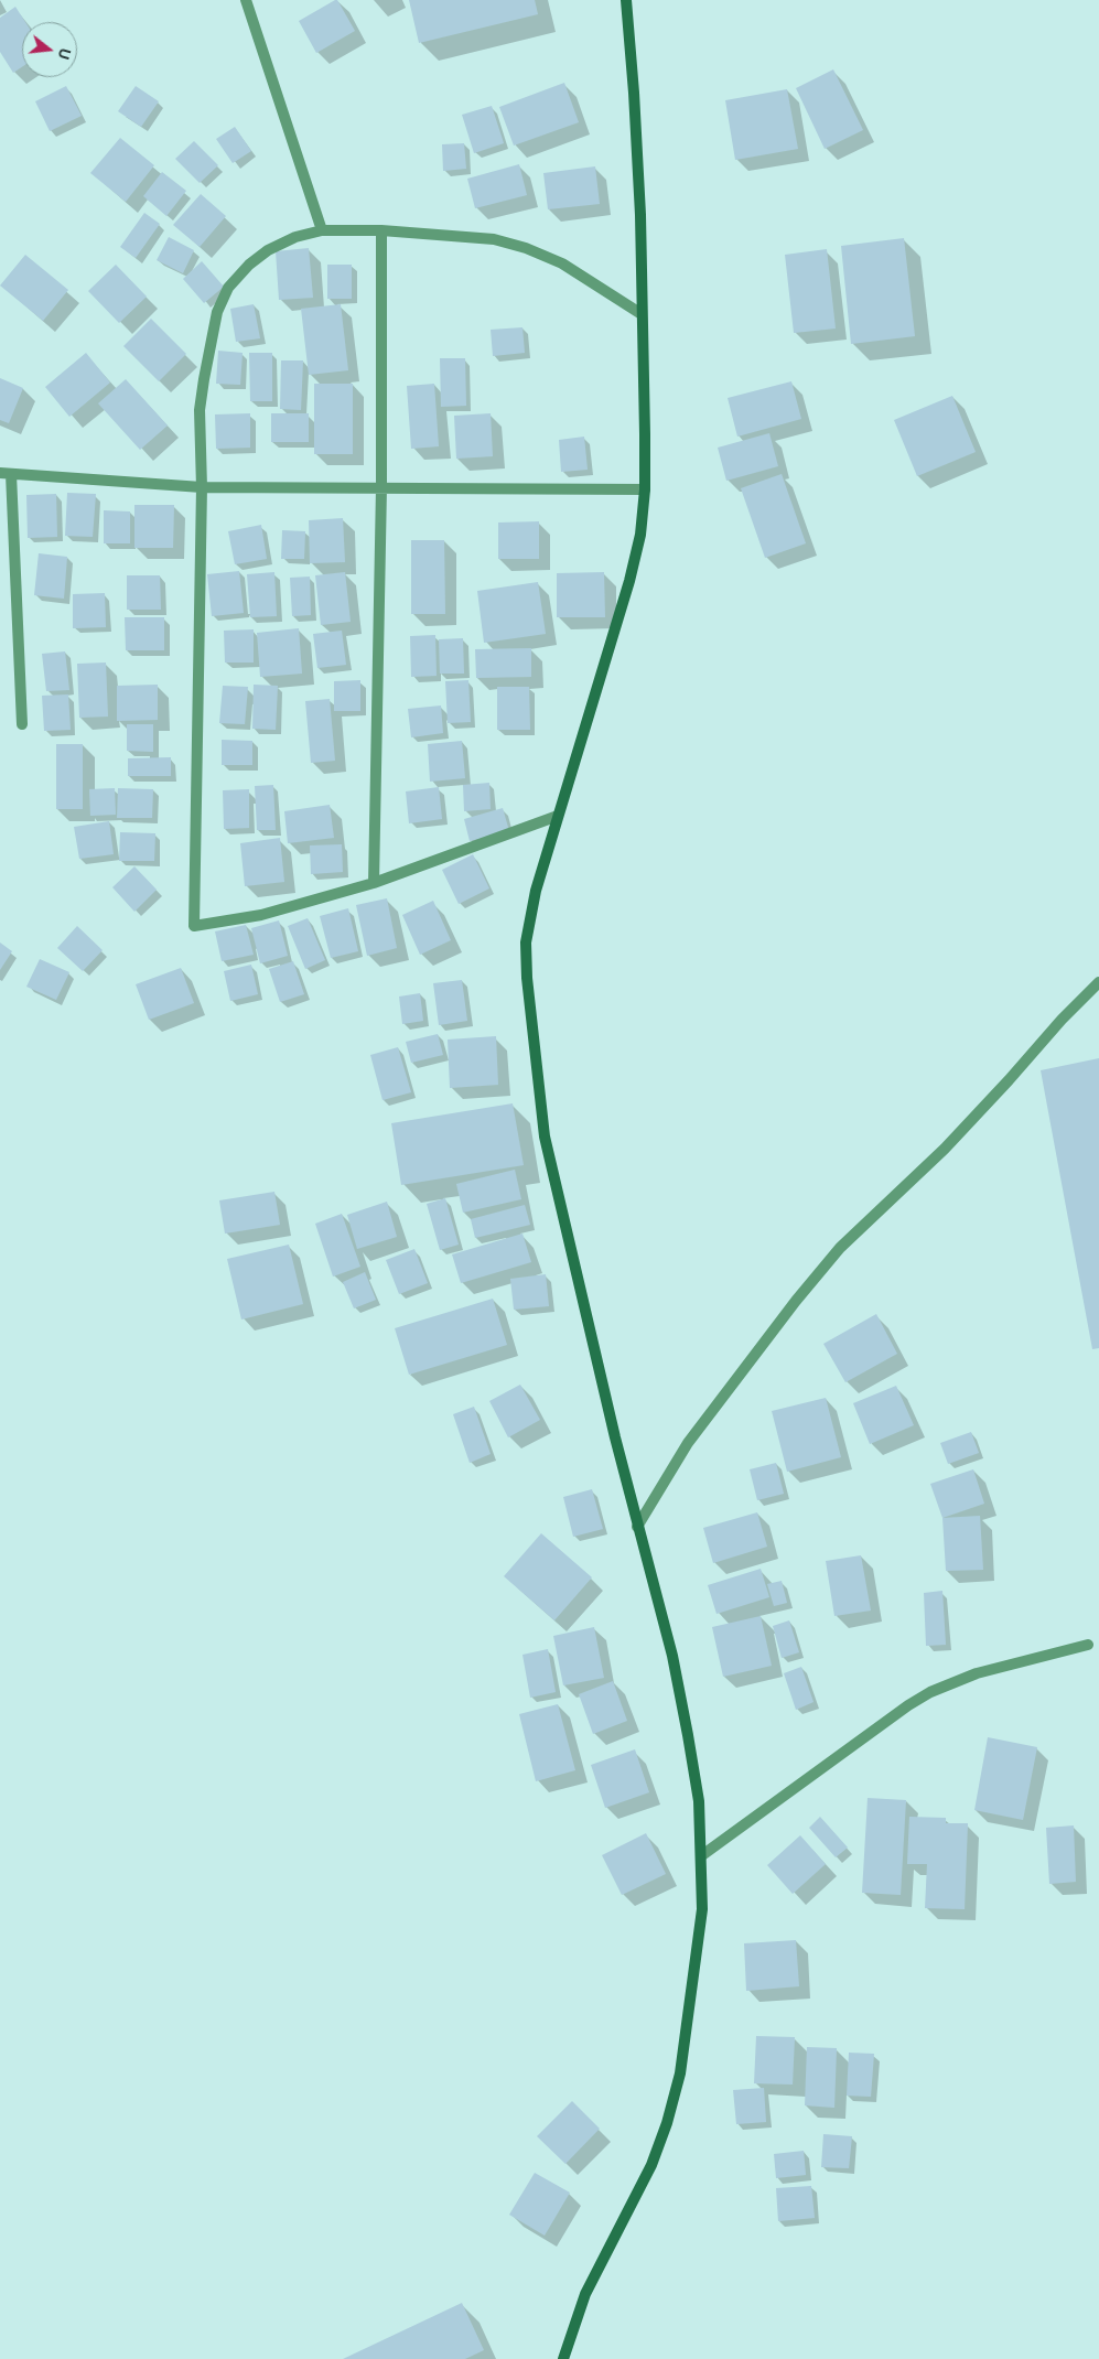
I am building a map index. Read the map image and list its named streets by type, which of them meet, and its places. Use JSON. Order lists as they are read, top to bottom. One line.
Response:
{"north":"right"}
